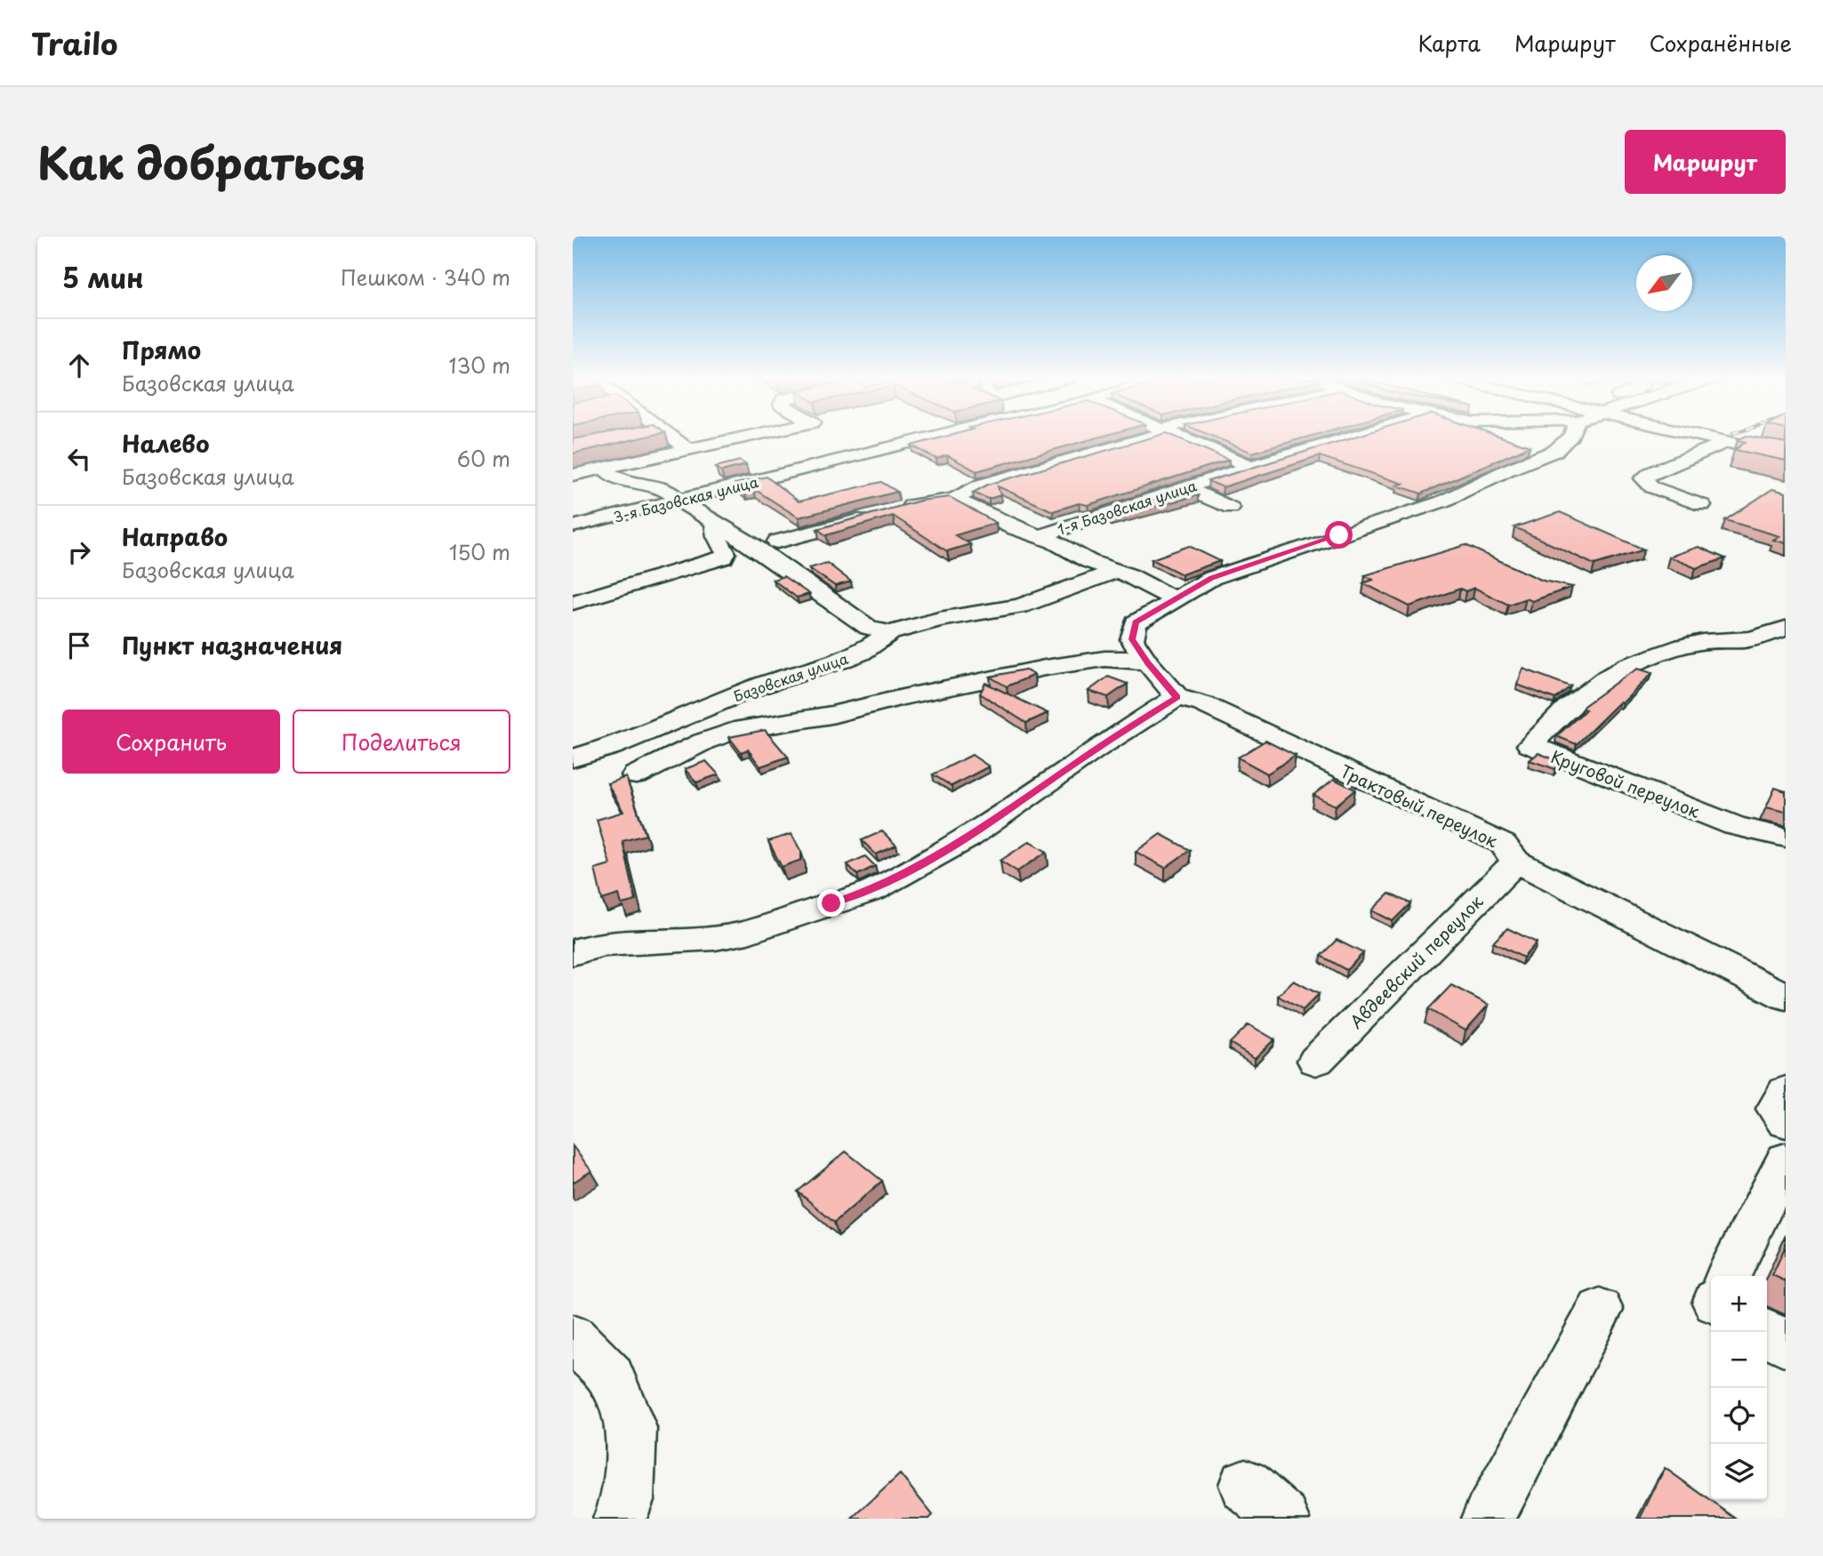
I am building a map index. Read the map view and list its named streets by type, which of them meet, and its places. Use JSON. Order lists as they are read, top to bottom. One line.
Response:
{"streets":{"street":["3-я Базовская улица","1-я Базовская улица","Базовская улица","Круговой переулок","Трактовый переулок","Авдеевский переулок"]},"crossings":[["Трактовый переулок","Авдеевский переулок"]],"north":"bottom left","page":{"header":"Trailo","nav":["Карта","Маршрут","Сохранённые"],"title":"Как добраться","buttons":["Маршрут",["Сохранить","Поделиться"]],"heading":["5 мин","Пешком · 340 m"],"list":[["Прямо","Базовская улица","130 m"],["Налево","Базовская улица","60 m"],["Направо","Базовская улица","150 m"],"Пункт назначения"],"map_buttons":["+","−"]}}
